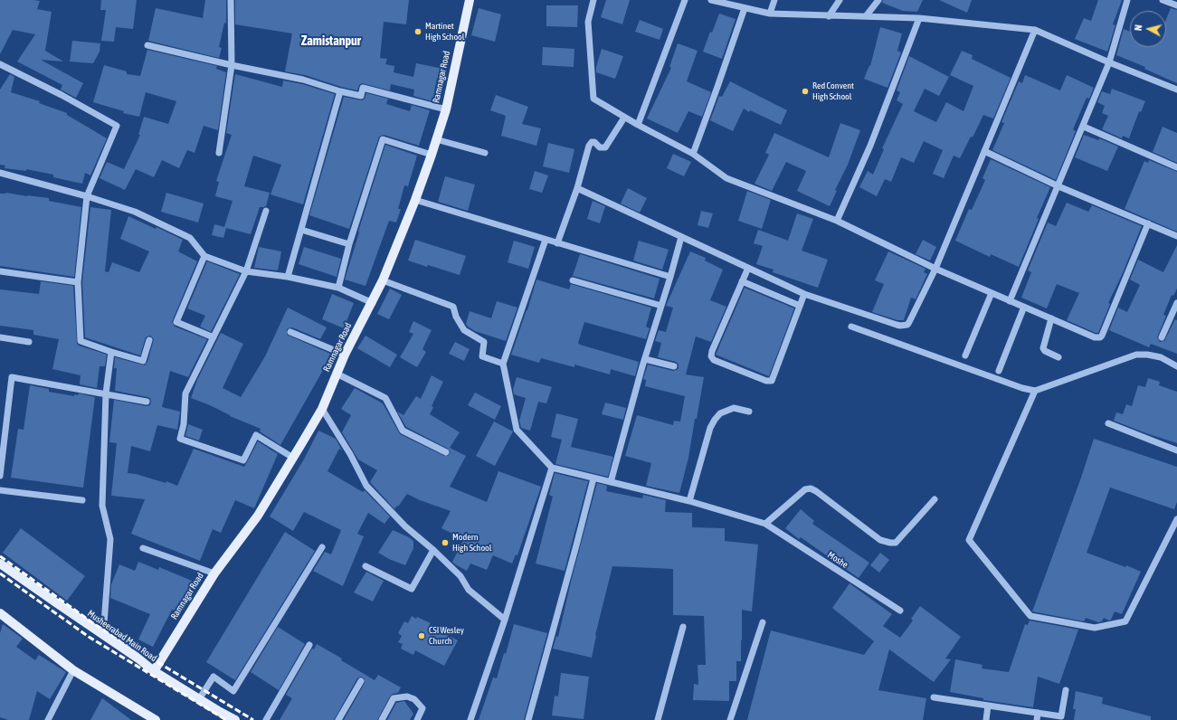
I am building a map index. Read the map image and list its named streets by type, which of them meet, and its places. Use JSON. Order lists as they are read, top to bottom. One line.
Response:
{"streets":{"main road":["Ramnagar Road","Musheerabad Main Road"],"street":["Moshe"]},"crossings":[["Ramnagar Road","Musheerabad Main Road"]],"districts":["Zamistanpur"],"places":["Martinet High School","Red Convent High School","Modern High School","CSI Wesley Church"],"north":"left"}
